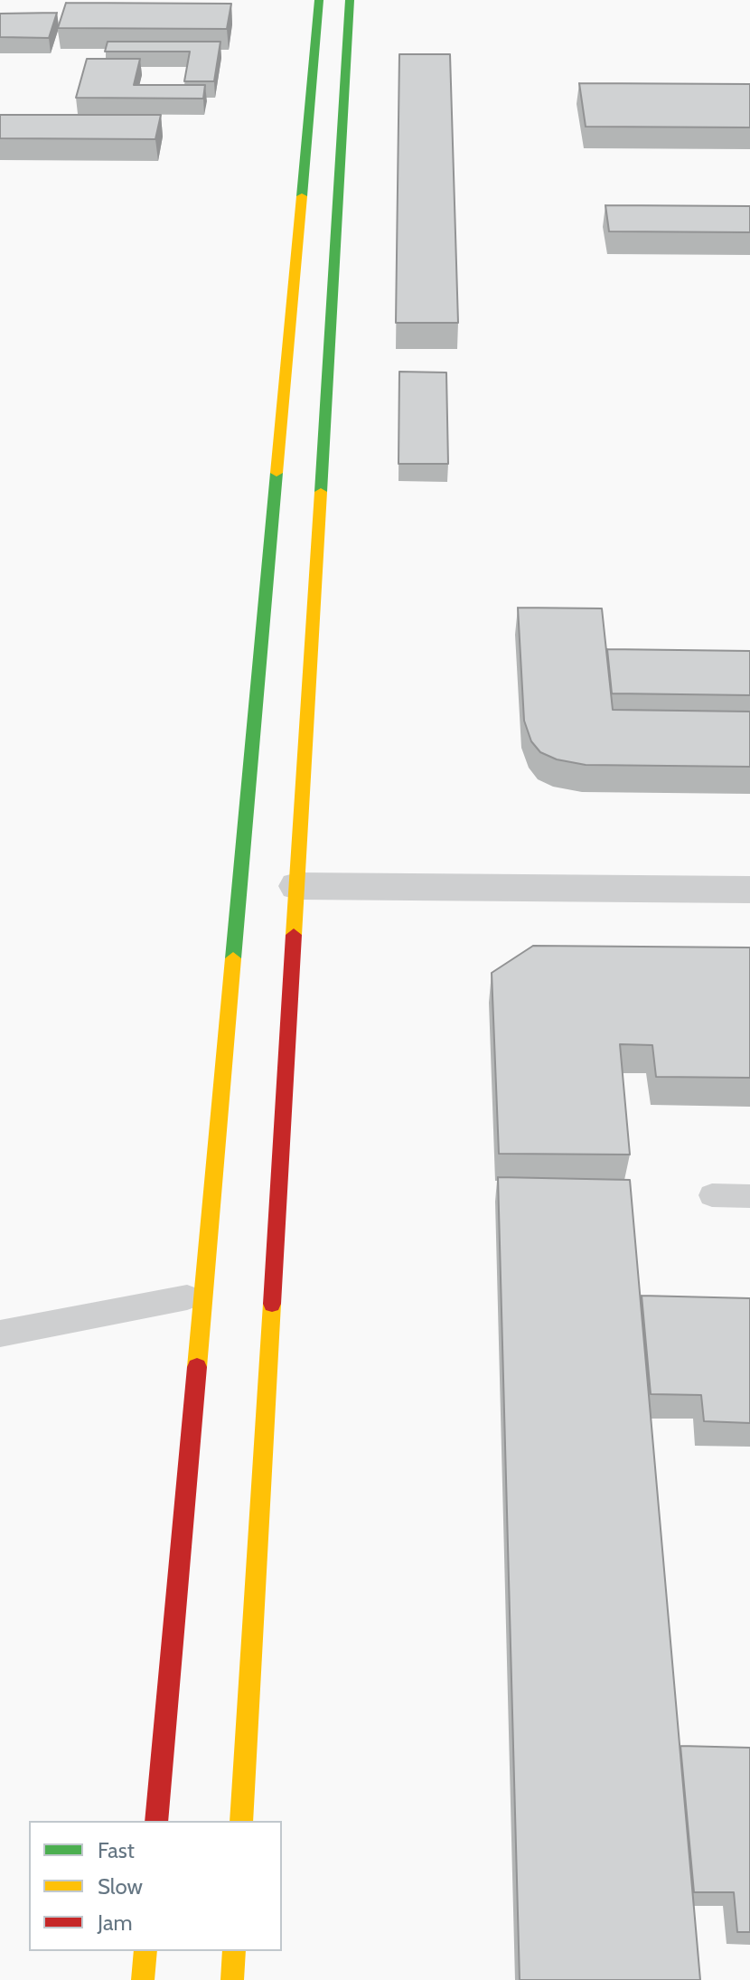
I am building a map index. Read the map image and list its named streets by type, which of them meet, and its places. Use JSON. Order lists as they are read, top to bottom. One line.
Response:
{"legend":["Fast","Slow","Jam"]}
